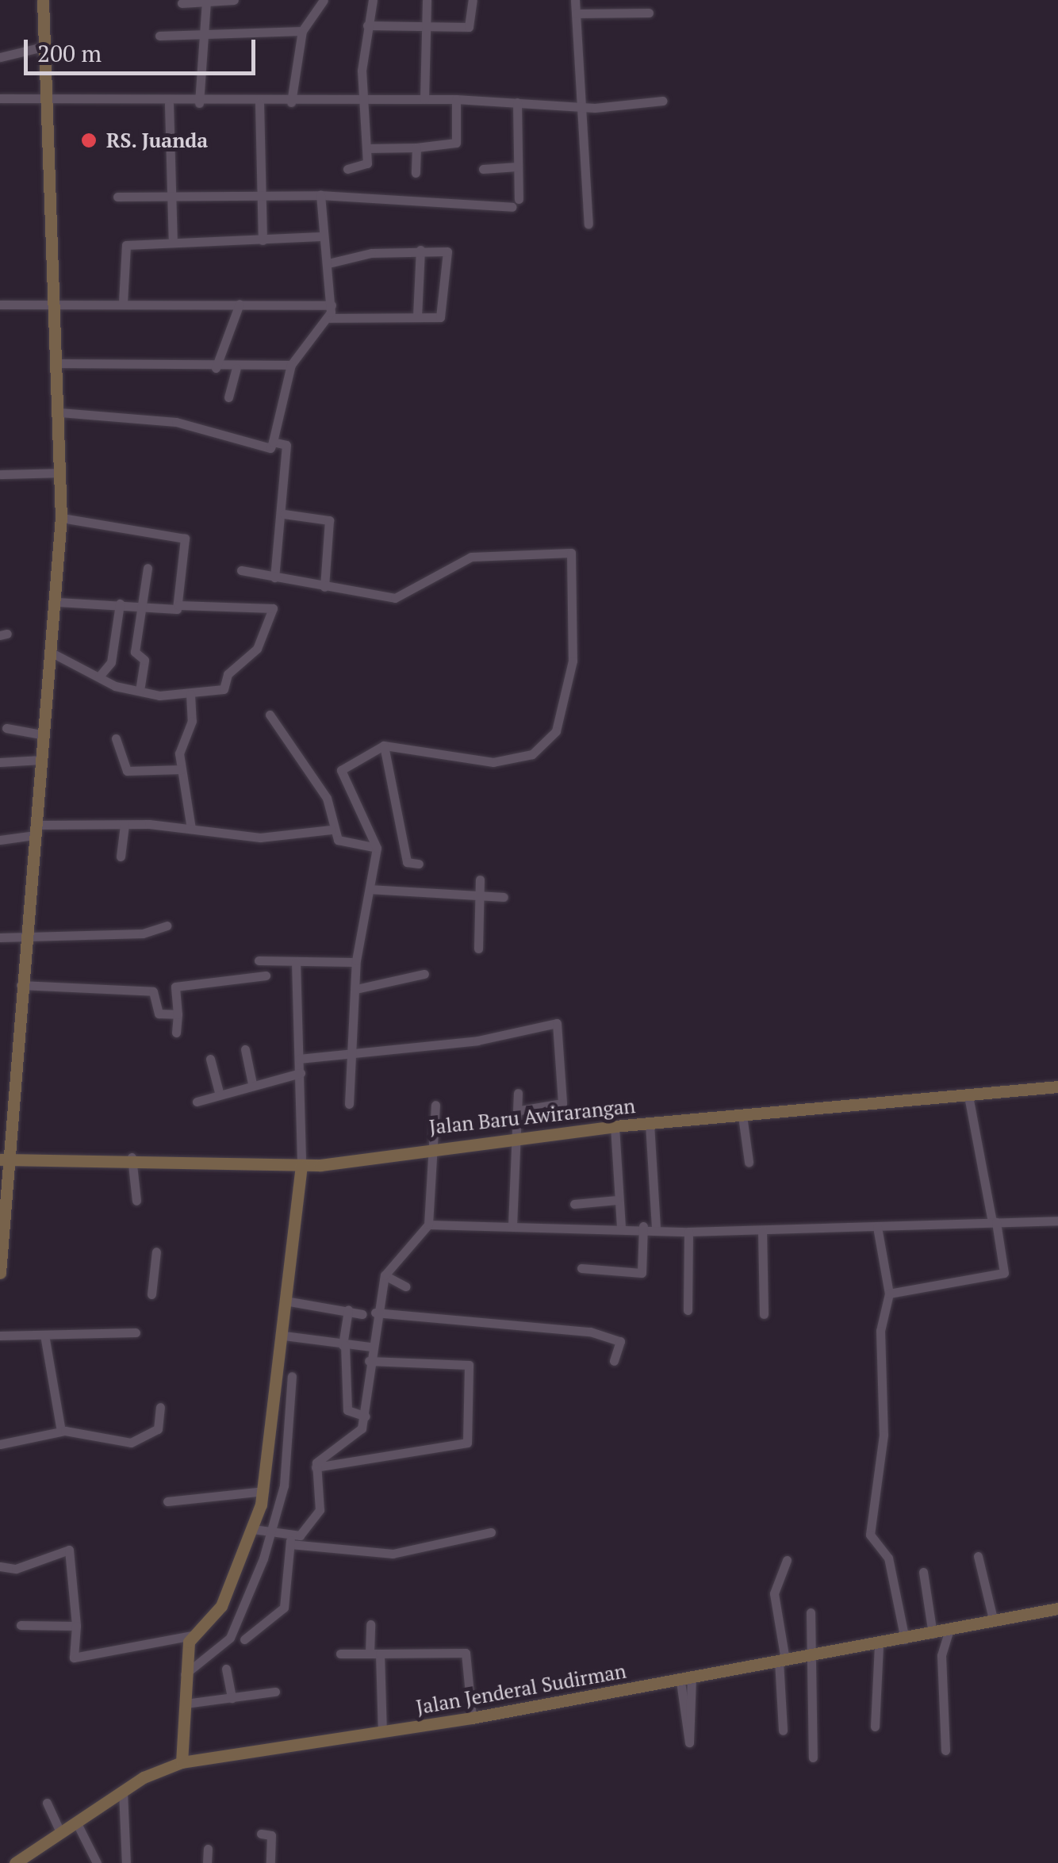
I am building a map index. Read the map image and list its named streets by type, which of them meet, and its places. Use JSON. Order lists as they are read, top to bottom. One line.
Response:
{"streets":{"street":["Jalan Baru Awirarangan","Jalan Jenderal Sudirman"]},"places":["RS. Juanda"],"scale_bar":"200 m"}
